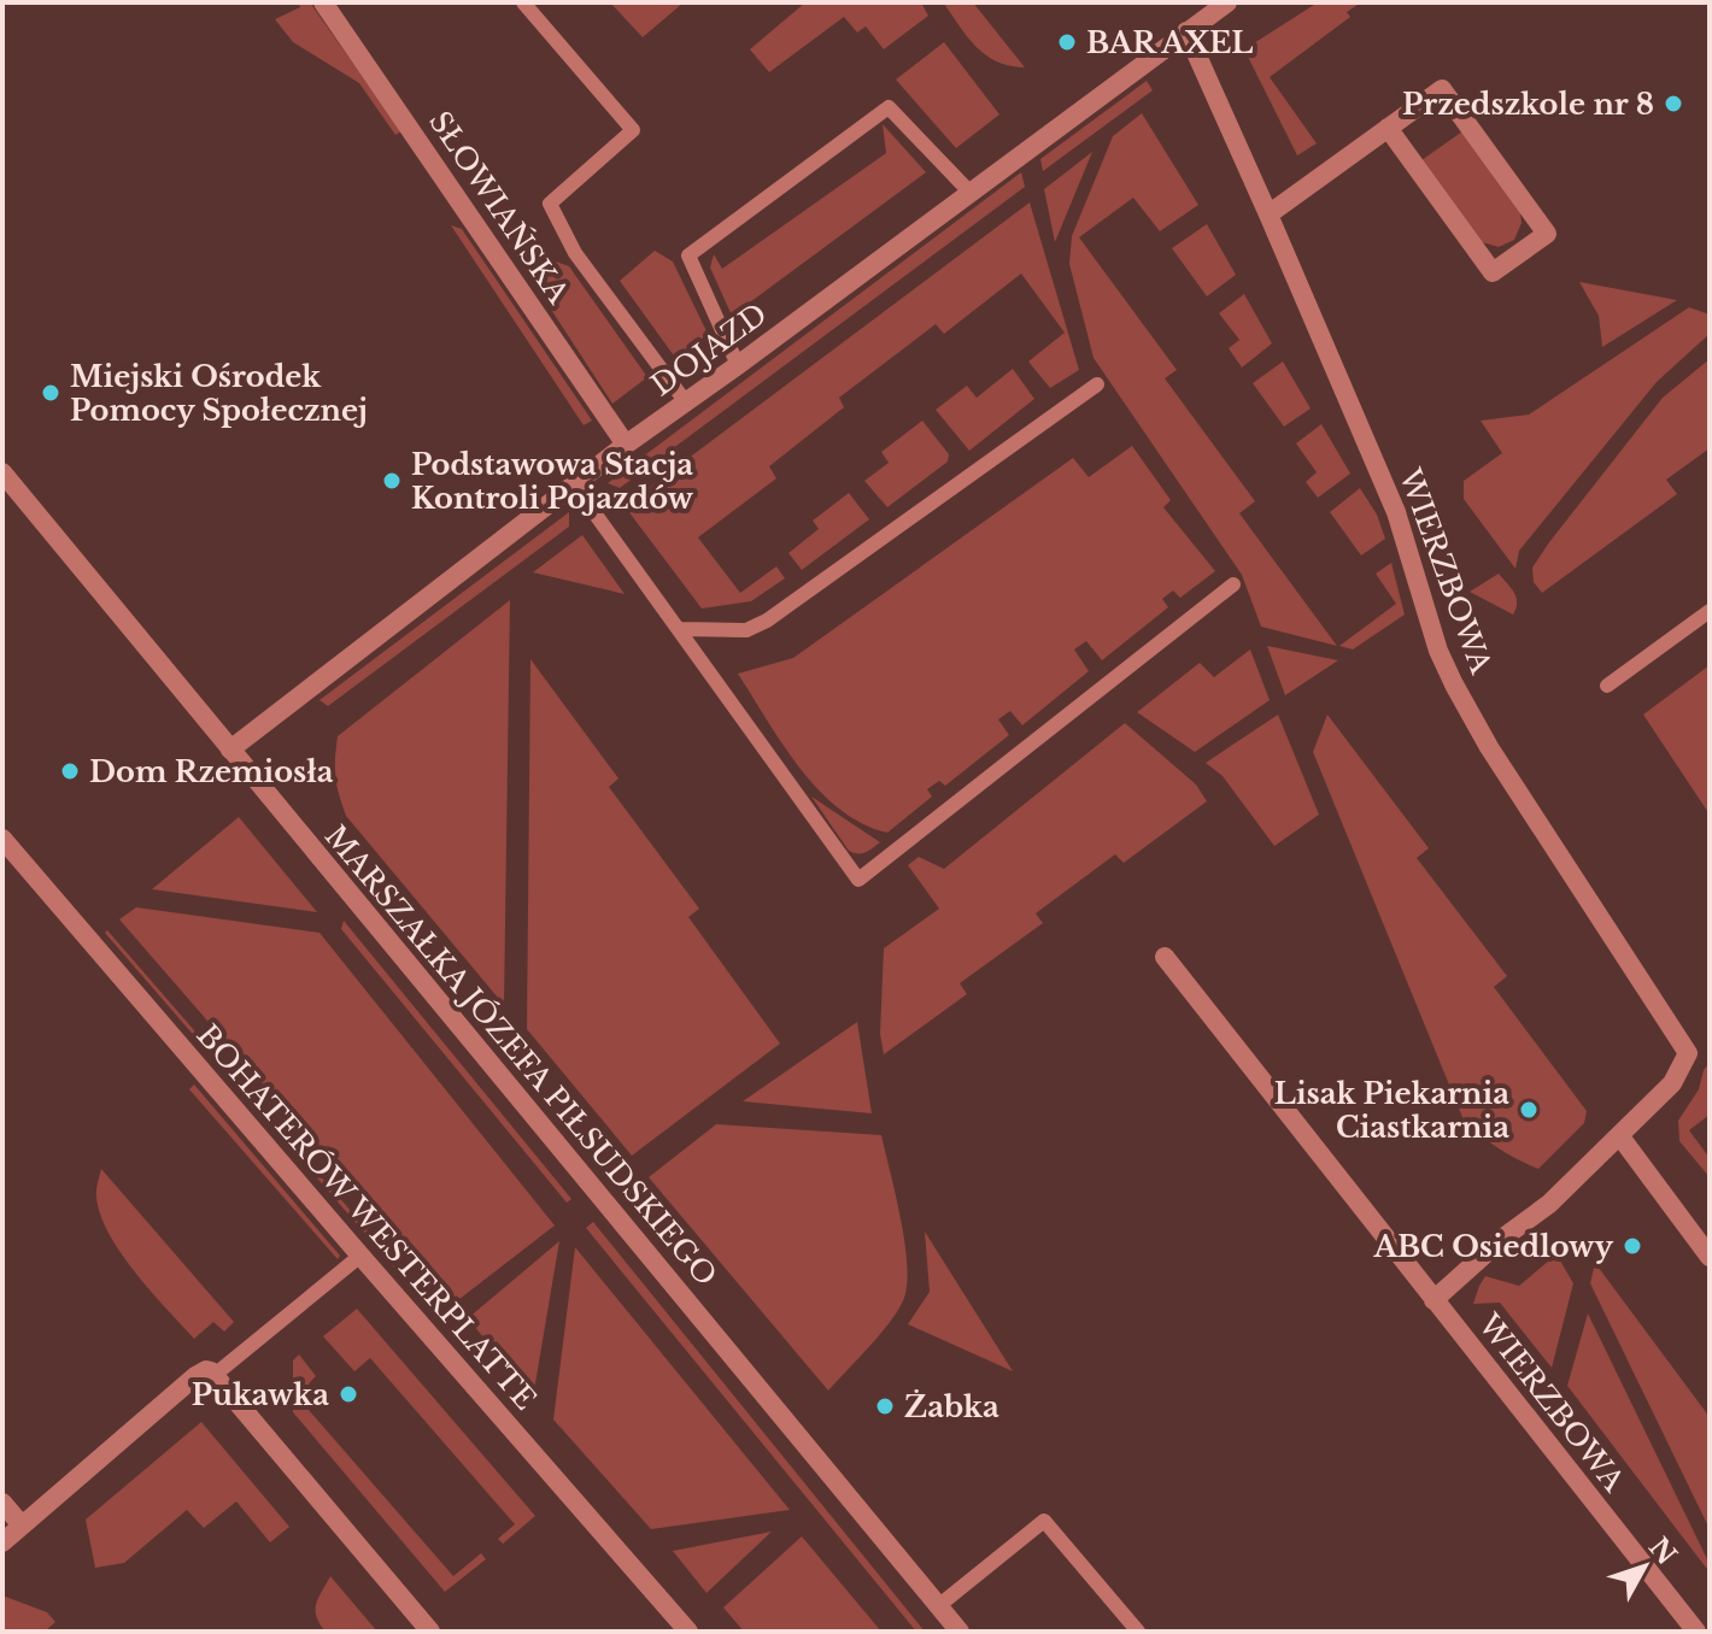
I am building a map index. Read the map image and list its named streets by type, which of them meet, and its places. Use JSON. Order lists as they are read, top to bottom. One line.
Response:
{"streets":{"street":["SŁOWIAŃSKA","DOJAZD","WIERZBOWA","MARSZAŁKA JÓZEFA PIŁSUDSKIEGO","BOHATERÓW WESTERPLATTE"]},"crossings":[["SŁOWIAŃSKA","DOJAZD"],["DOJAZD","WIERZBOWA"],["DOJAZD","MARSZAŁKA JÓZEFA PIŁSUDSKIEGO"]],"places":["BAR AXEL","Przedszkole nr 8","Miejski Ośrodek Pomocy Społecznej","Podstawowa Stacja Kontroli Pojazdów","Dom Rzemiosła","Lisak Piekarnia Ciastkarnia","ABC Osiedlowy","Pukawka","Żabka"],"north":"top right"}
